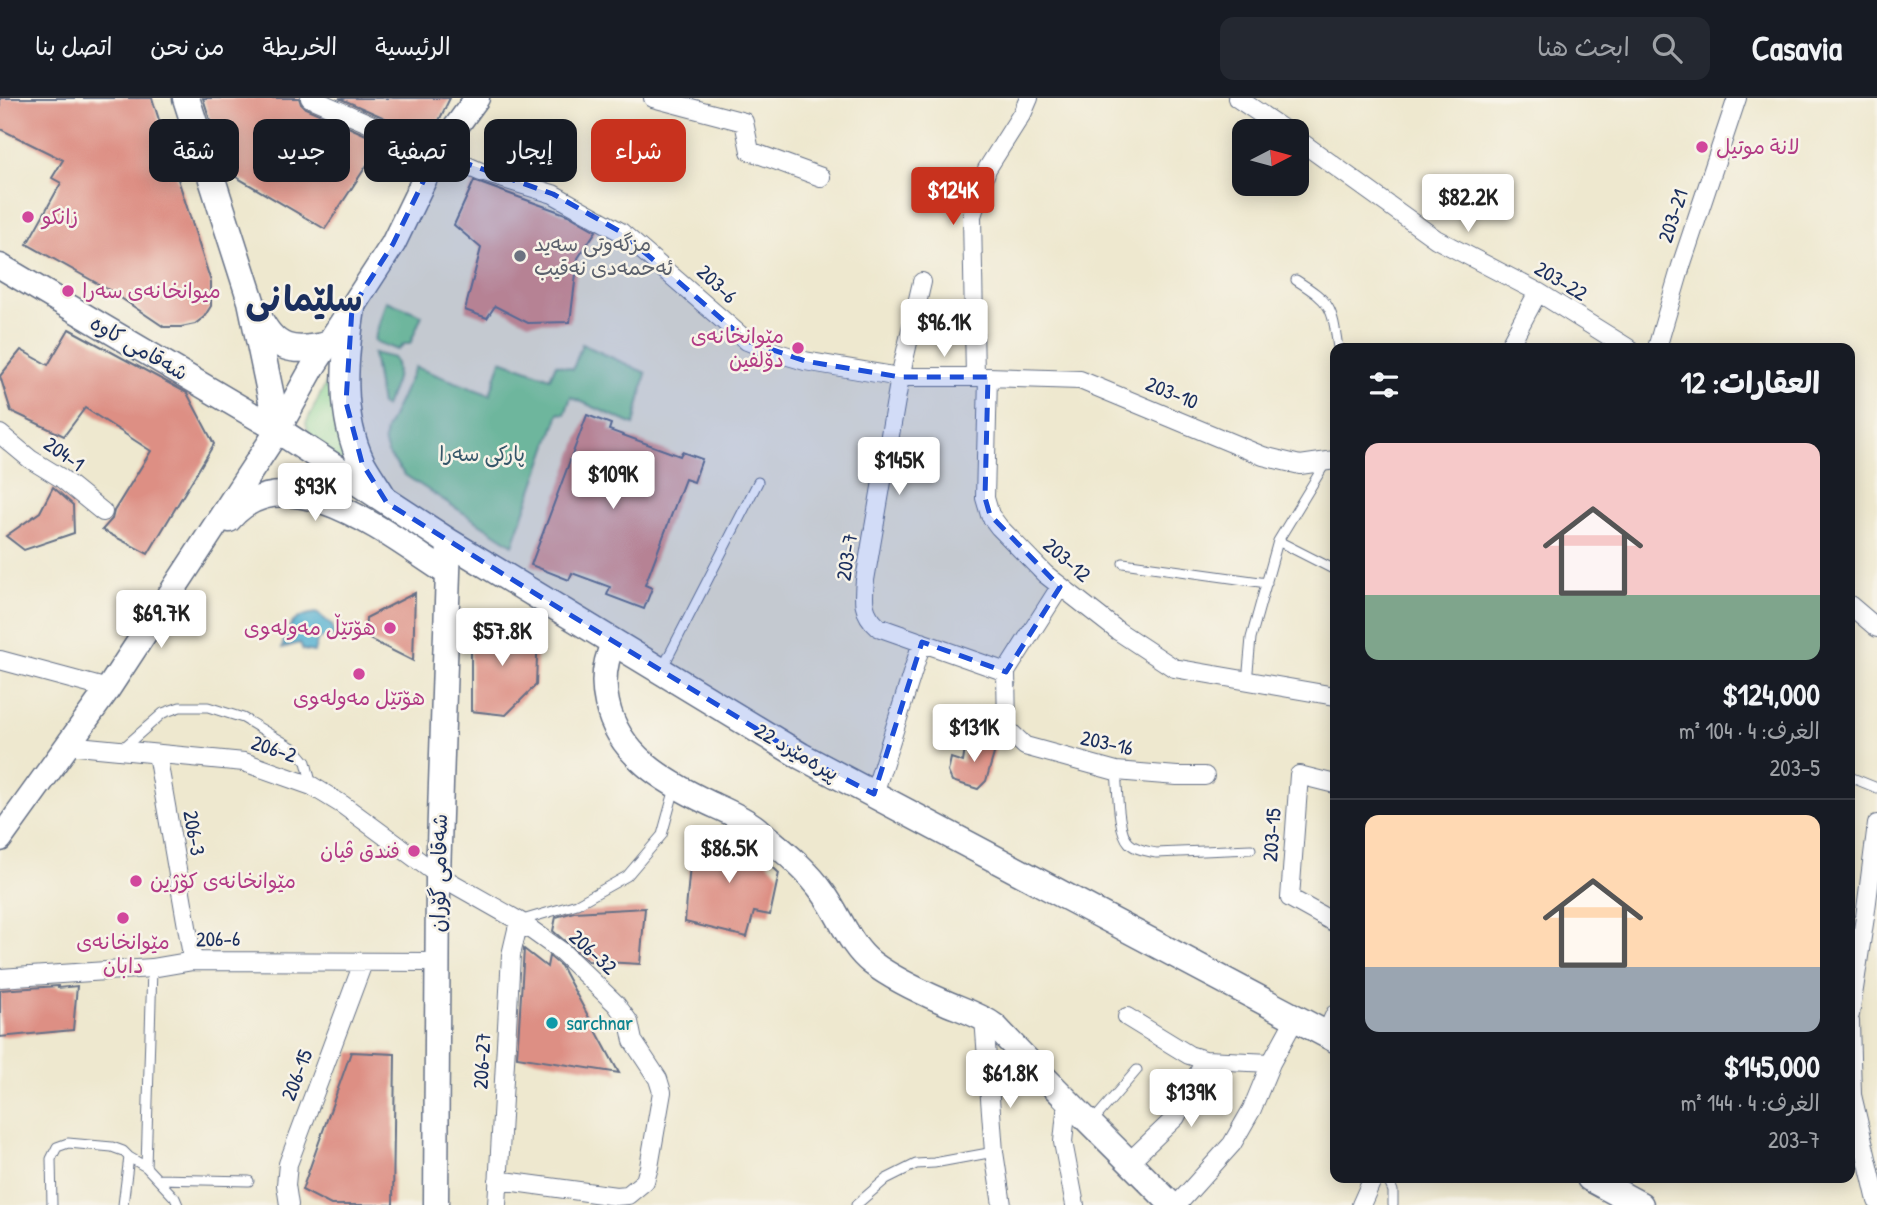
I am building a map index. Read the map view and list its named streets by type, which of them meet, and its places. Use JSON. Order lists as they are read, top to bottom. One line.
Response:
{"streets":{"main road":["شەقامی کاوە","22 پیرەمێرد","شەقامی گۆران"],"street":["203-21","203-22","203-6","203-10","204-1","203-7","203-12","203-16","206-2","206-3","203-15","206-6","206-32","206-27","206-15"]},"crossings":[["203-6","203-10"],["203-6","203-7"],["203-6","203-12"],["شەقامی کاوە","22 پیرەمێرد"],["203-10","203-12"],["206-2","206-3"],["206-2","شەقامی گۆران"],["206-2","206-32"],["22 پیرەمێرد","شەقامی گۆران"],["206-3","206-6"],["شەقامی گۆران","206-6"],["شەقامی گۆران","206-32"],["206-6","206-15"],["206-32","206-27"]],"districts":["سلێمانی"],"parks":["پارکی سەرا"],"places":["لانة موتيل","زانكو","مزگەوتی سەید ئەحمەدی نەقیب","میوانخانەی سەرا","مێوانخانەی دۆلفین","هۆتێڵ مەولەوی","هۆتێل مەولەوی","فندق ڤيان","مێوانخانەی کۆژین","مێوانخانەی دابان","sarchnar"],"north":"right","page":{"header":"Casavia","search":"ابحث هنا","nav":["الرئيسية","الخريطة","من نحن","اتصل بنا"],"chip":["شراء","إيجار","تصفية","جديد","شقة"],"price":["$124K","$82.2K","$96.1K","$145K","$109K","$93K","$69.7K","$57.8K","$131K","$86.5K","$61.8K","$139K"],"heading":"العقارات: 12","list":[{"name":"$124,000","note":"الغرف: 4 · 104 m² · 203-5"},{"name":"$145,000","note":"الغرف: 4 · 144 m² · 203-7"}]}}
